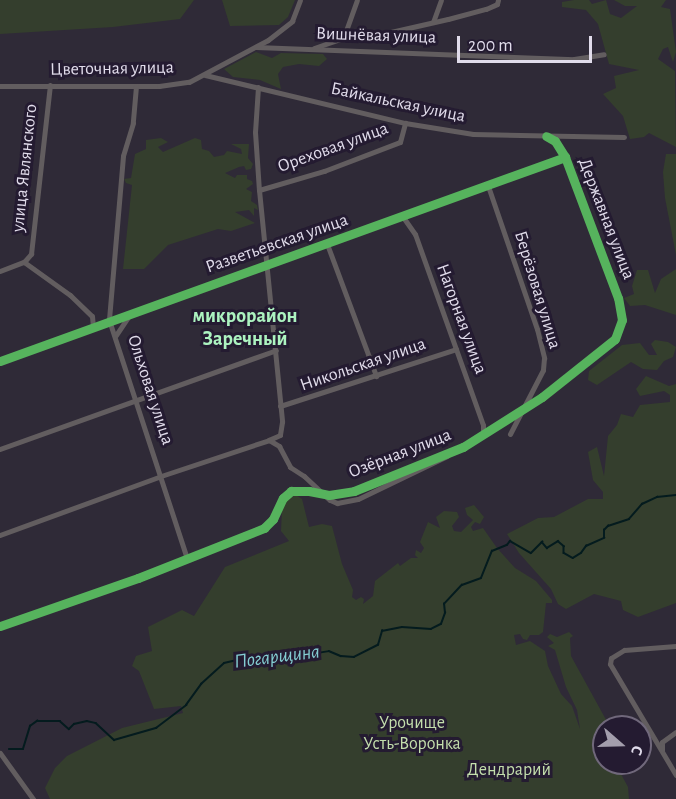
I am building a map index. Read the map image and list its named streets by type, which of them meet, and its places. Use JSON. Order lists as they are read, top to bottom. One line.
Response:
{"streets":{"street":["Вишнёвая улица","Цветочная улица","Байкальская улица","Ореховая улица","улица Являнского","Державная улица","Разветьевская улица","Берёзовая улица","Нагорная улица","Никольская улица","Ольховая улица","Озёрная улица"]},"crossings":[["Вишнёвая улица","Цветочная улица"],["Цветочная улица","Байкальская улица"],["Цветочная улица","улица Являнского"],["Цветочная улица","Ольховая улица"],["Байкальская улица","Ореховая улица"],["Байкальская улица","Державная улица"],["Державная улица","Разветьевская улица"],["Державная улица","Озёрная улица"],["Разветьевская улица","Берёзовая улица"],["Разветьевская улица","Нагорная улица"],["Разветьевская улица","Ольховая улица"],["Берёзовая улица","Озёрная улица"],["Нагорная улица","Никольская улица"],["Нагорная улица","Озёрная улица"],["Ольховая улица","Озёрная улица"]],"districts":["микрорайон Заречный"],"water":["Погарщина"],"parks":["Урочище Усть-Воронка","Дендрарий"],"scale_bar":"200 m","north":"right"}
